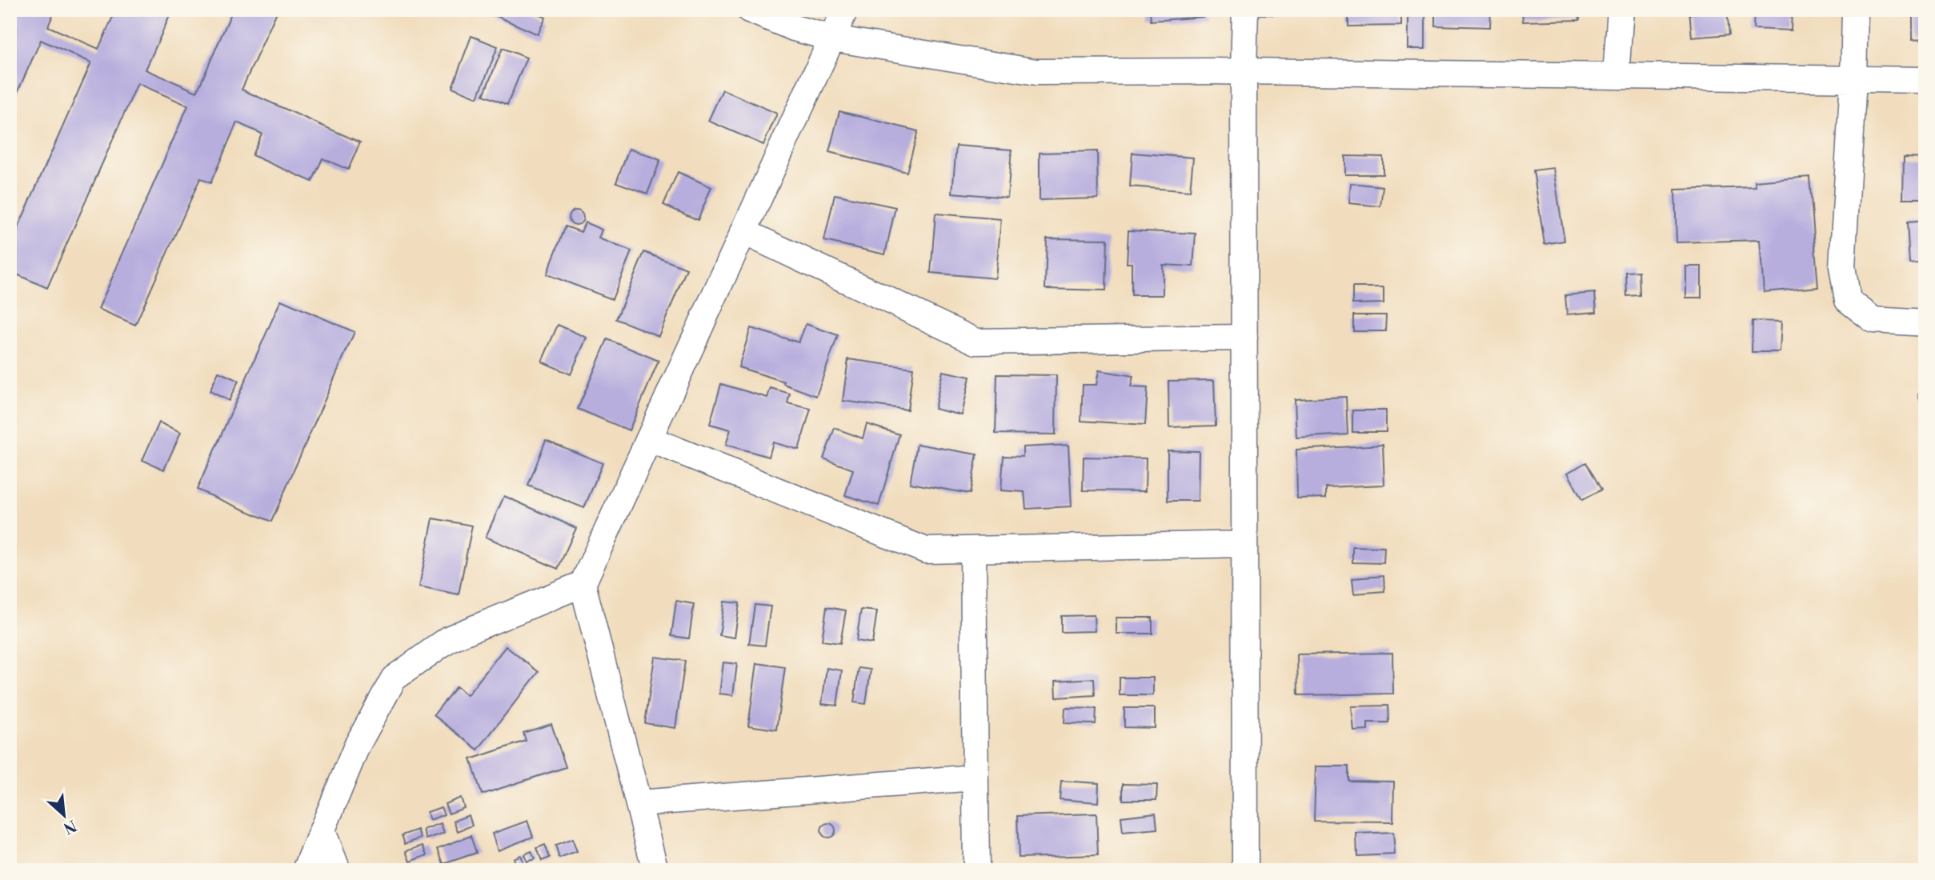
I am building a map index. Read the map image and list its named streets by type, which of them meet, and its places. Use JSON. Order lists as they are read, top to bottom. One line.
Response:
{"north":"bottom right"}
